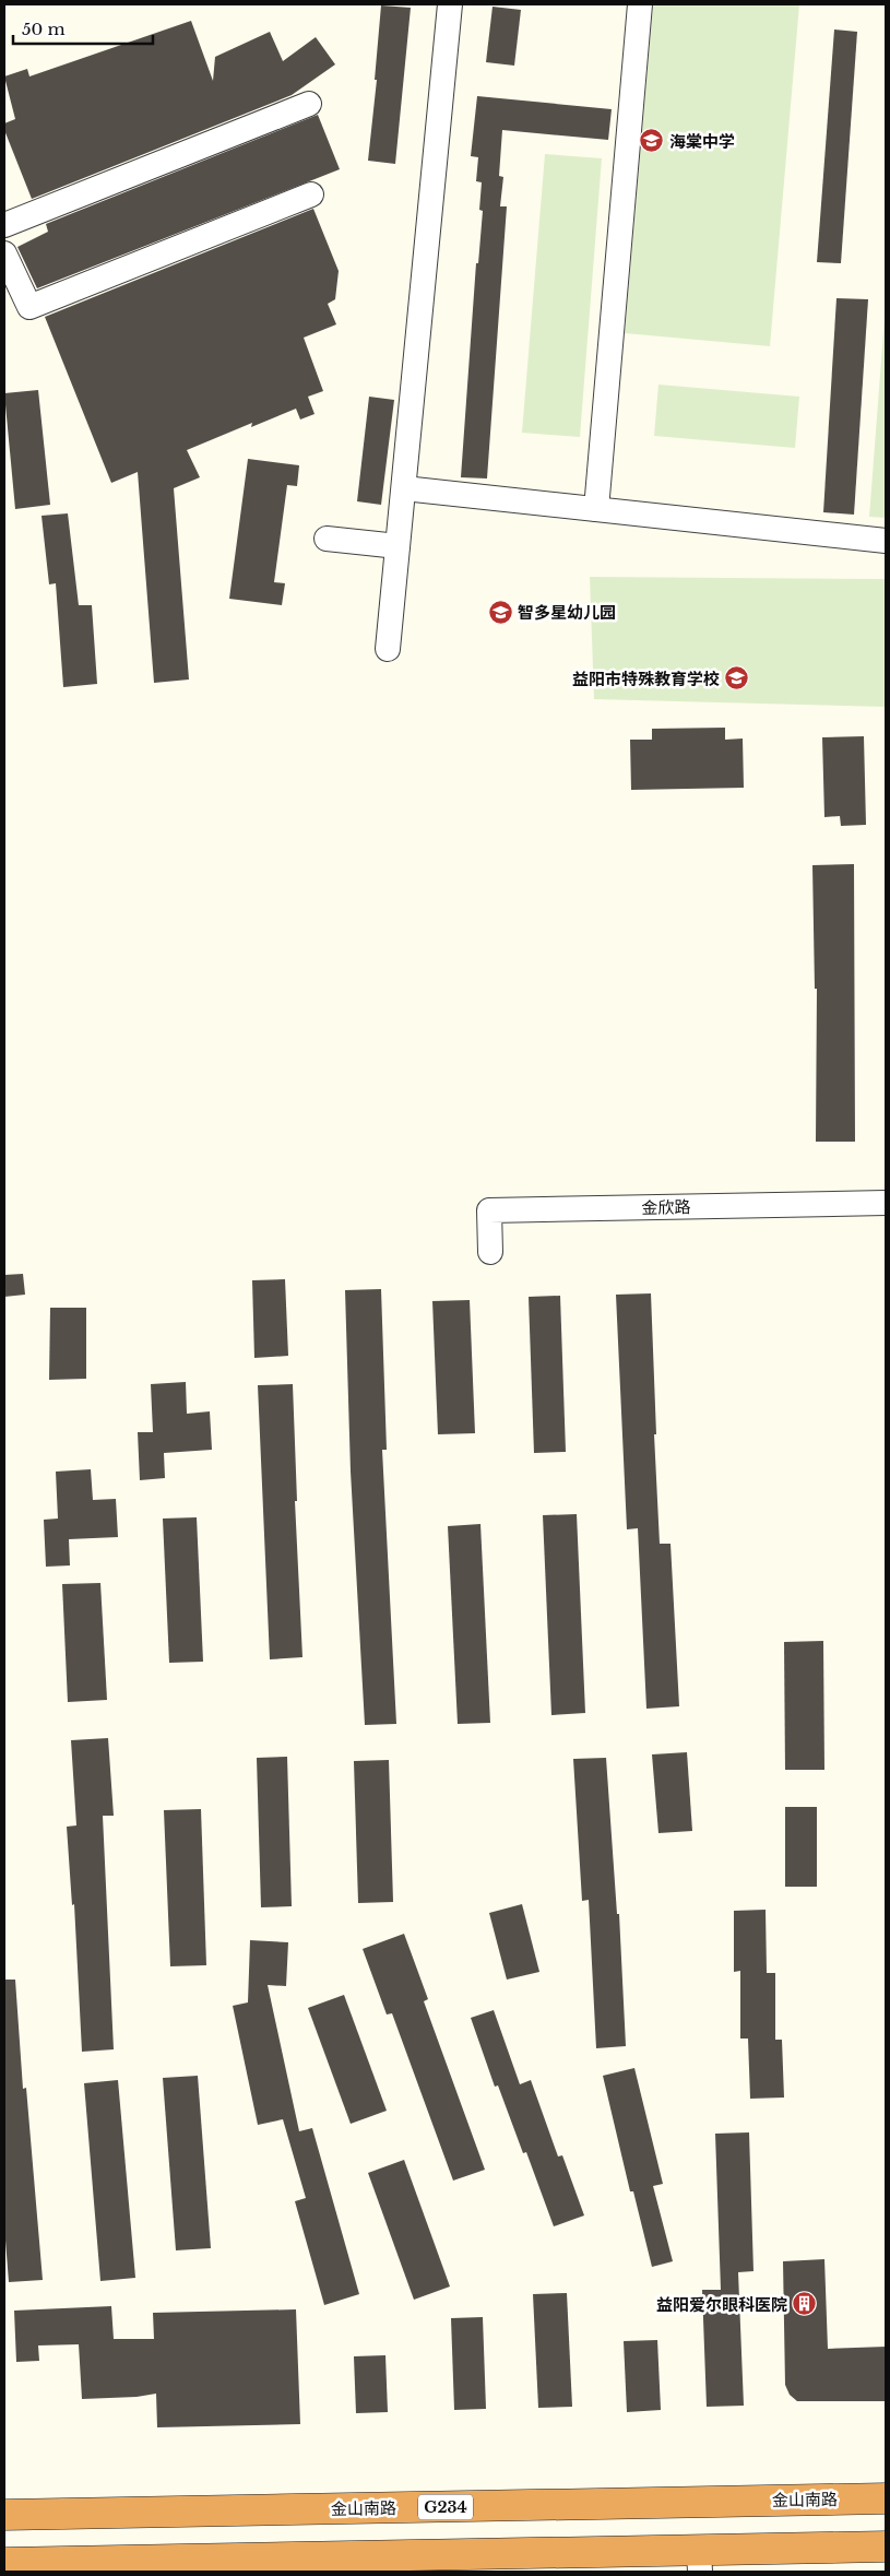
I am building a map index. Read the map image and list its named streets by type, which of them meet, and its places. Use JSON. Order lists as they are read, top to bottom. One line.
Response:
{"streets":{"highway":["金山南路","G234"],"street":["金欣路"]},"places":{"school or university":["海棠中学","智多星幼儿园","益阳市特殊教育学校"],"building":["益阳爱尔眼科医院"]},"scale_bar":"50 m"}
